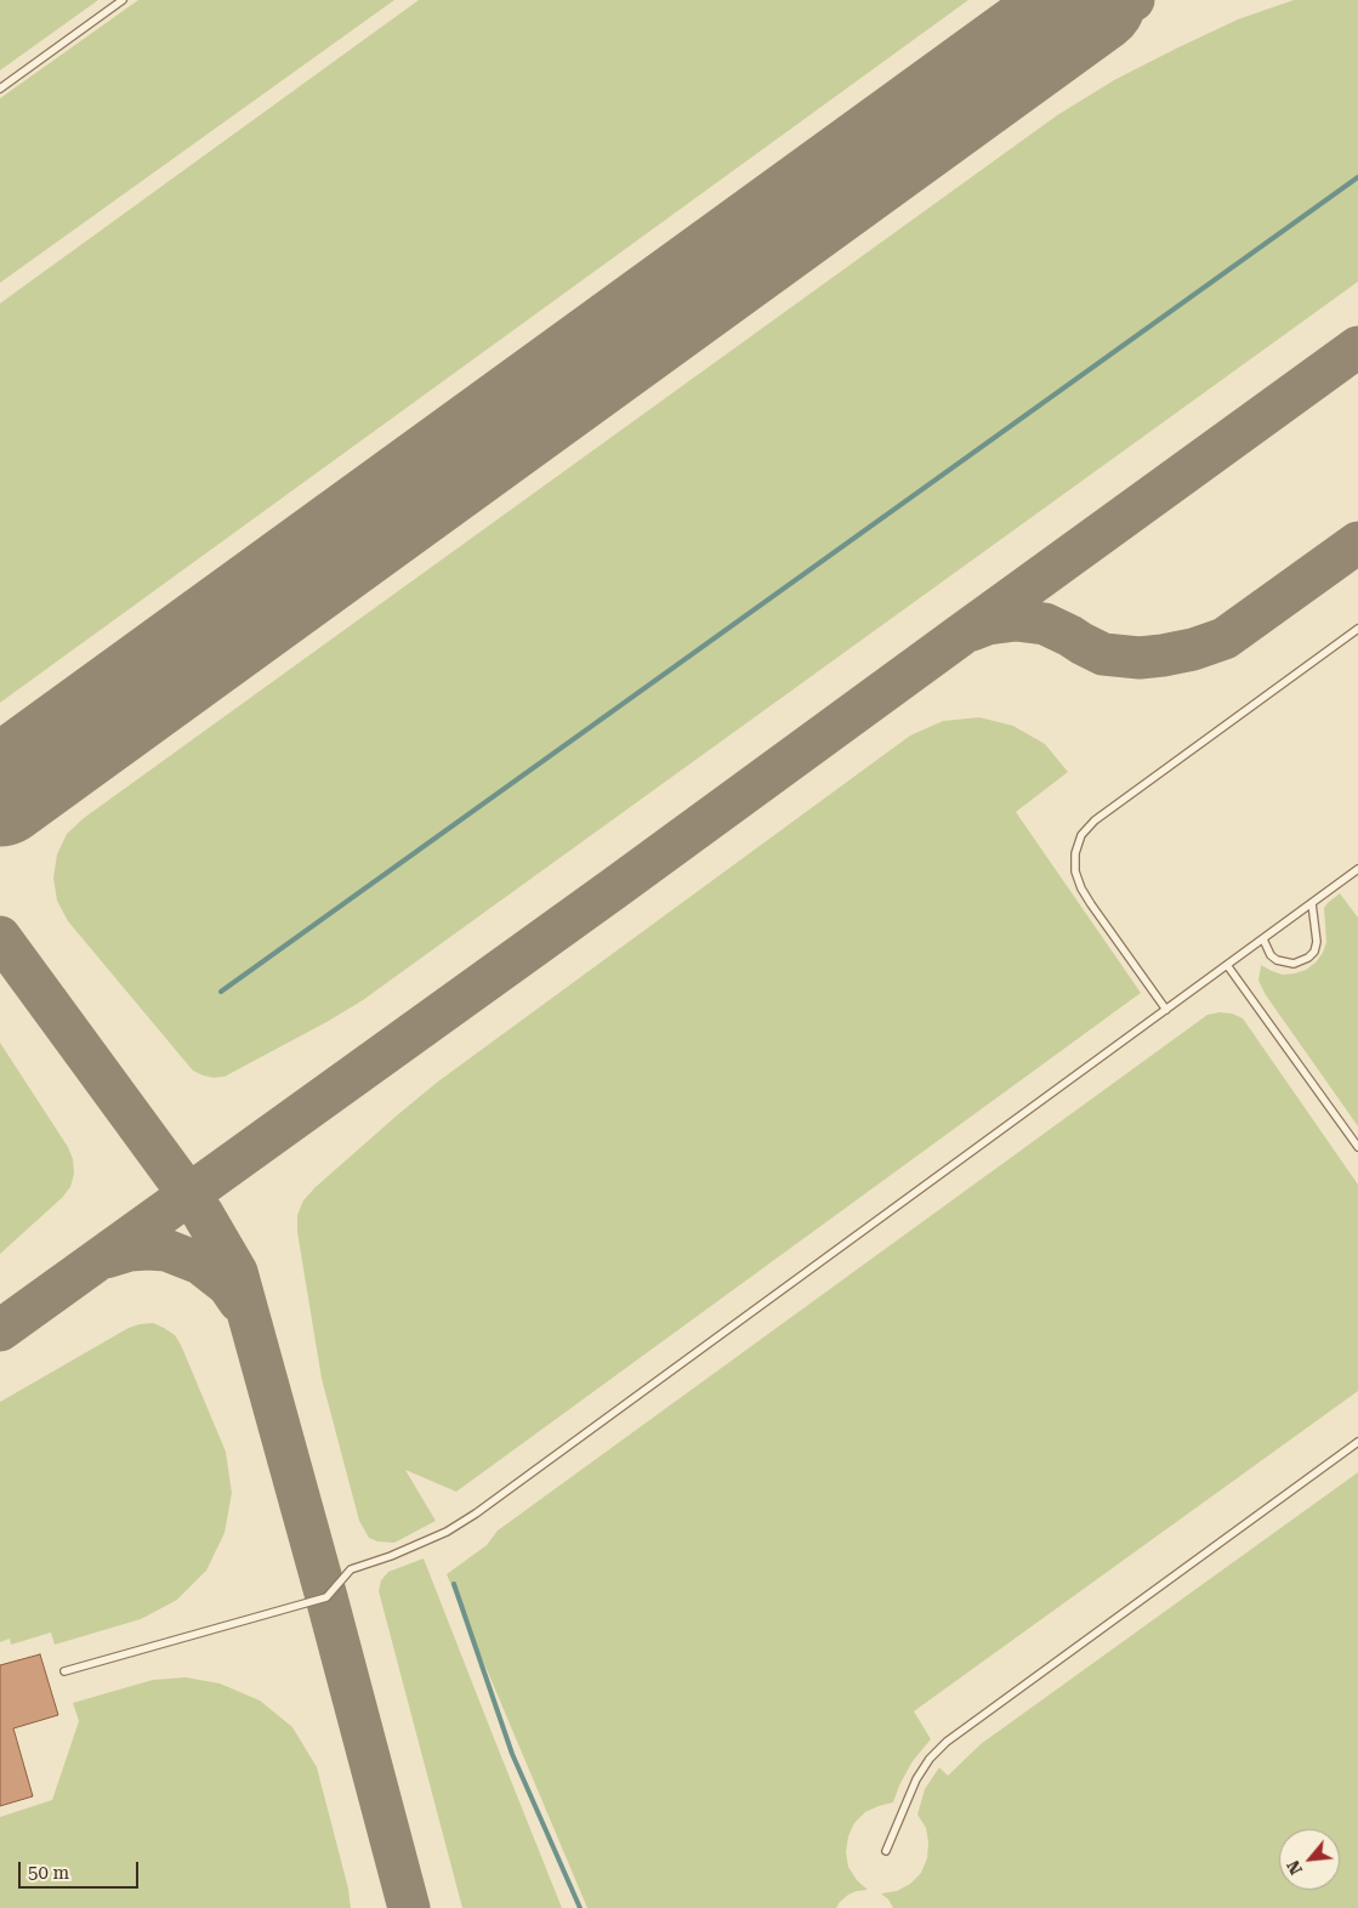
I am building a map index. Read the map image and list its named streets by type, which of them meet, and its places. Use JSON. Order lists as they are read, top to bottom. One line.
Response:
{"scale_bar":"50 m","north":"bottom left"}
